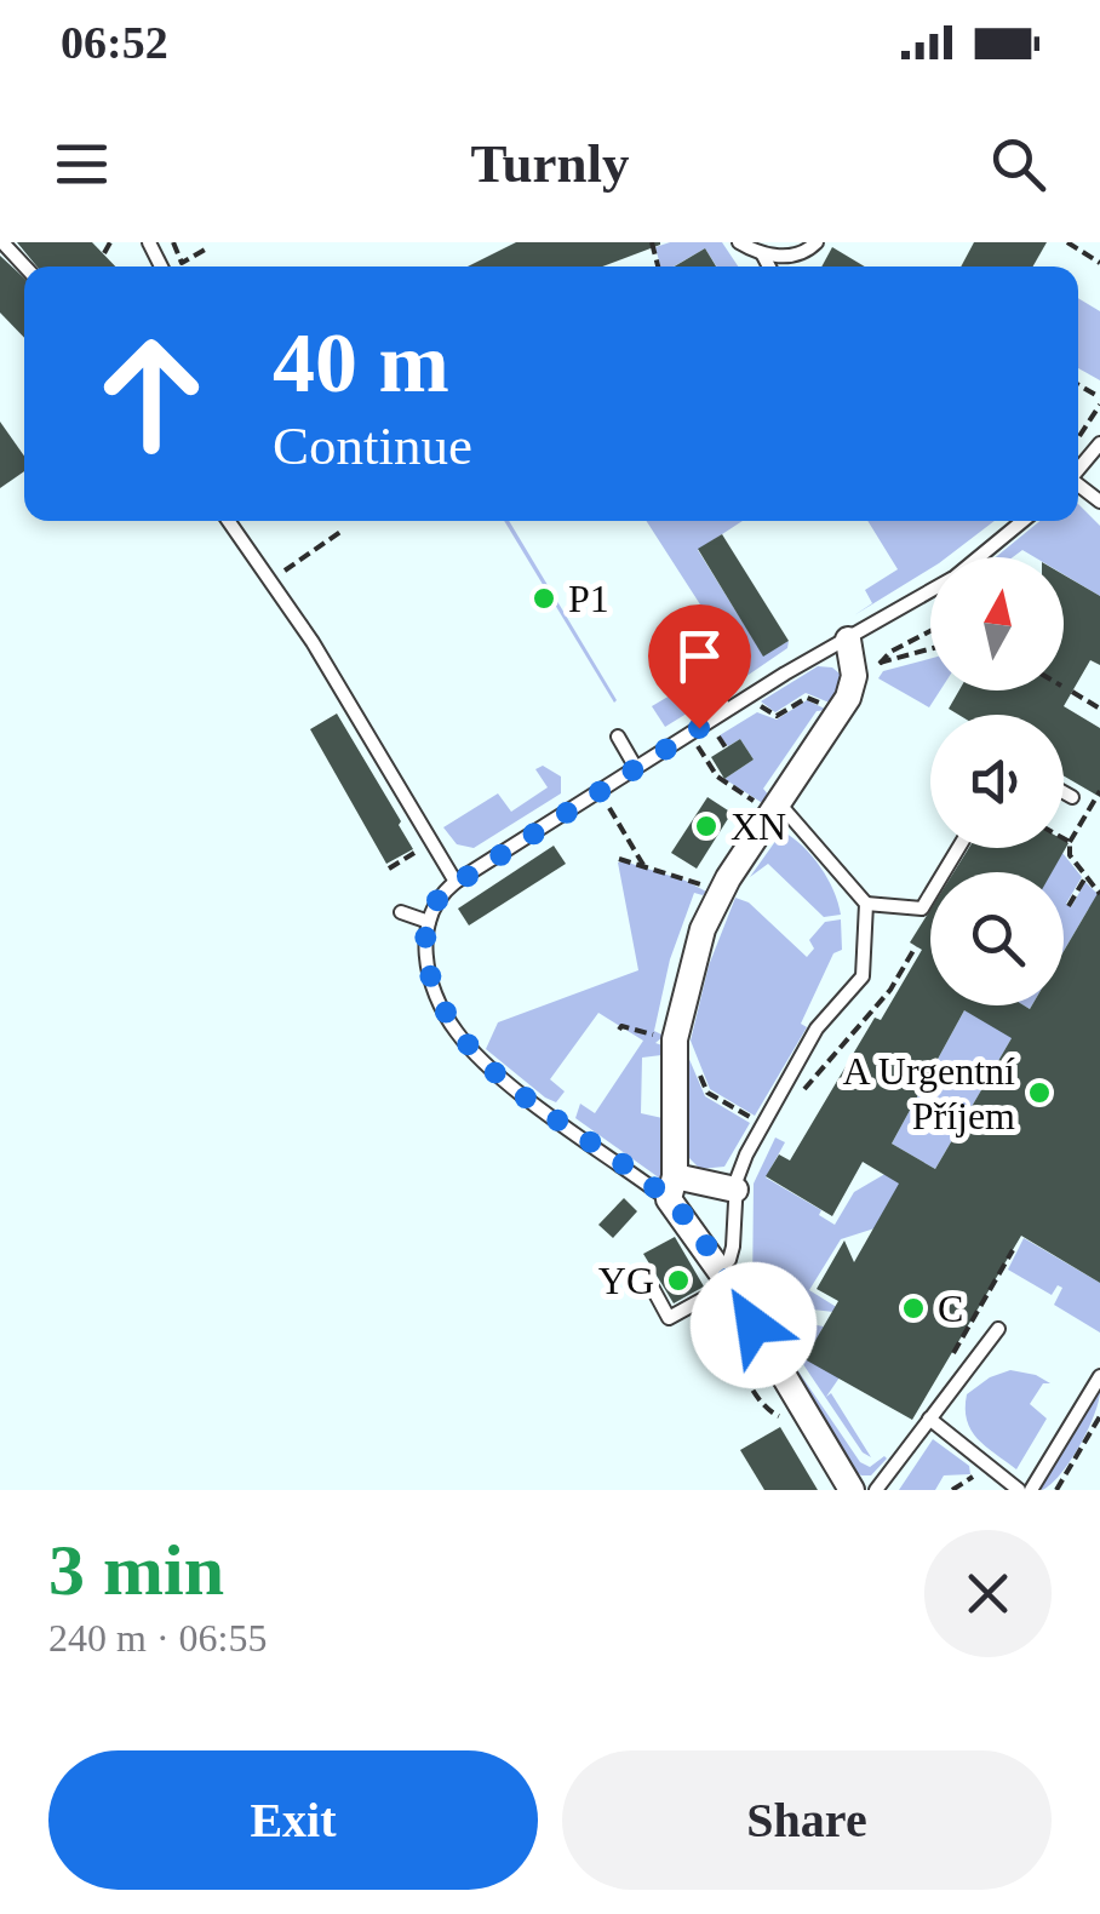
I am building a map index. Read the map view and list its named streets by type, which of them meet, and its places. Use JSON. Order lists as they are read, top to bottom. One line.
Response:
{"places":["P1","XN","A Urgentní Příjem","YG","C"],"north":"top","page":{"status":"06:52","header":"Turnly","turn":["40 m","Continue"],"heading":["3 min","240 m · 06:55"],"buttons":["Exit","Share"]}}
